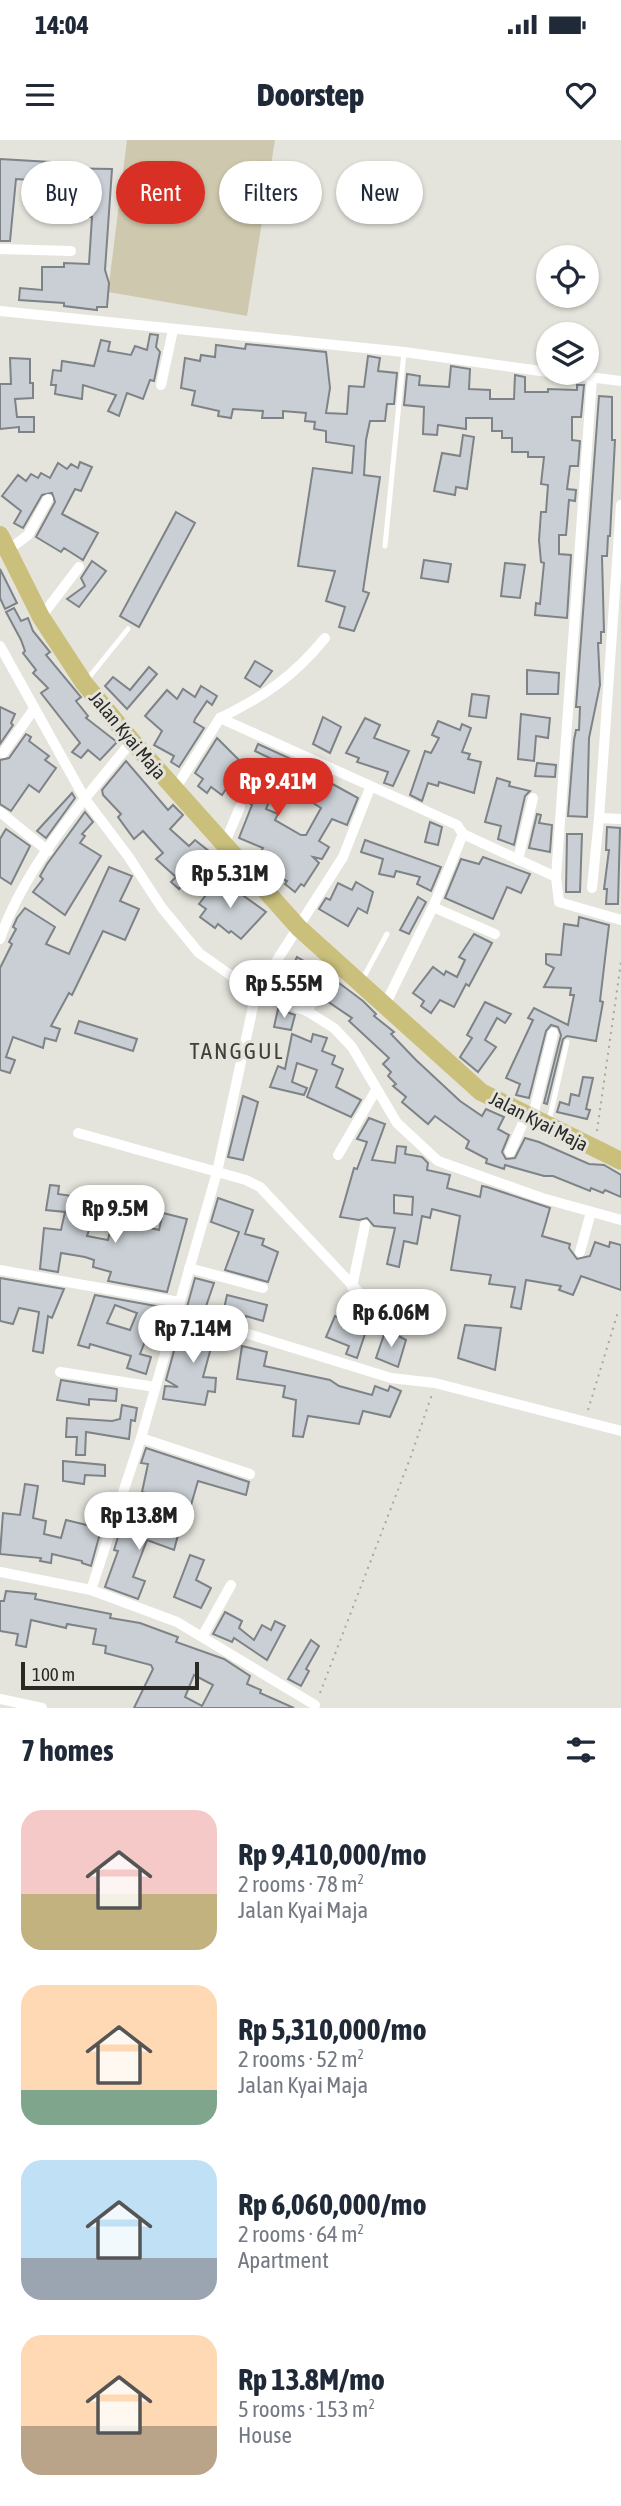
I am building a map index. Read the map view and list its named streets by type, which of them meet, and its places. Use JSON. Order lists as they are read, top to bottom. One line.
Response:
{"streets":{"main road":["Jalan Kyai Maja"]},"districts":["TANGGUL"],"scale_bar":"100 m","page":{"status":"14:04","header":"Doorstep","chip":["Buy","Rent","Filters","New"],"price":["Rp 9.41M","Rp 5.31M","Rp 5.55M","Rp 9.5M","Rp 6.06M","Rp 7.14M","Rp 13.8M"],"scale":"100 m","heading":"7 homes","list":[{"name":"Rp 9,410,000/mo","note":"2 rooms · 78 m² · Jalan Kyai Maja"},{"name":"Rp 5,310,000/mo","note":"2 rooms · 52 m² · Jalan Kyai Maja"},{"name":"Rp 6,060,000/mo","note":"2 rooms · 64 m² · Apartment"},{"name":"Rp 13.8M/mo","note":"5 rooms · 153 m² · House"}]}}
